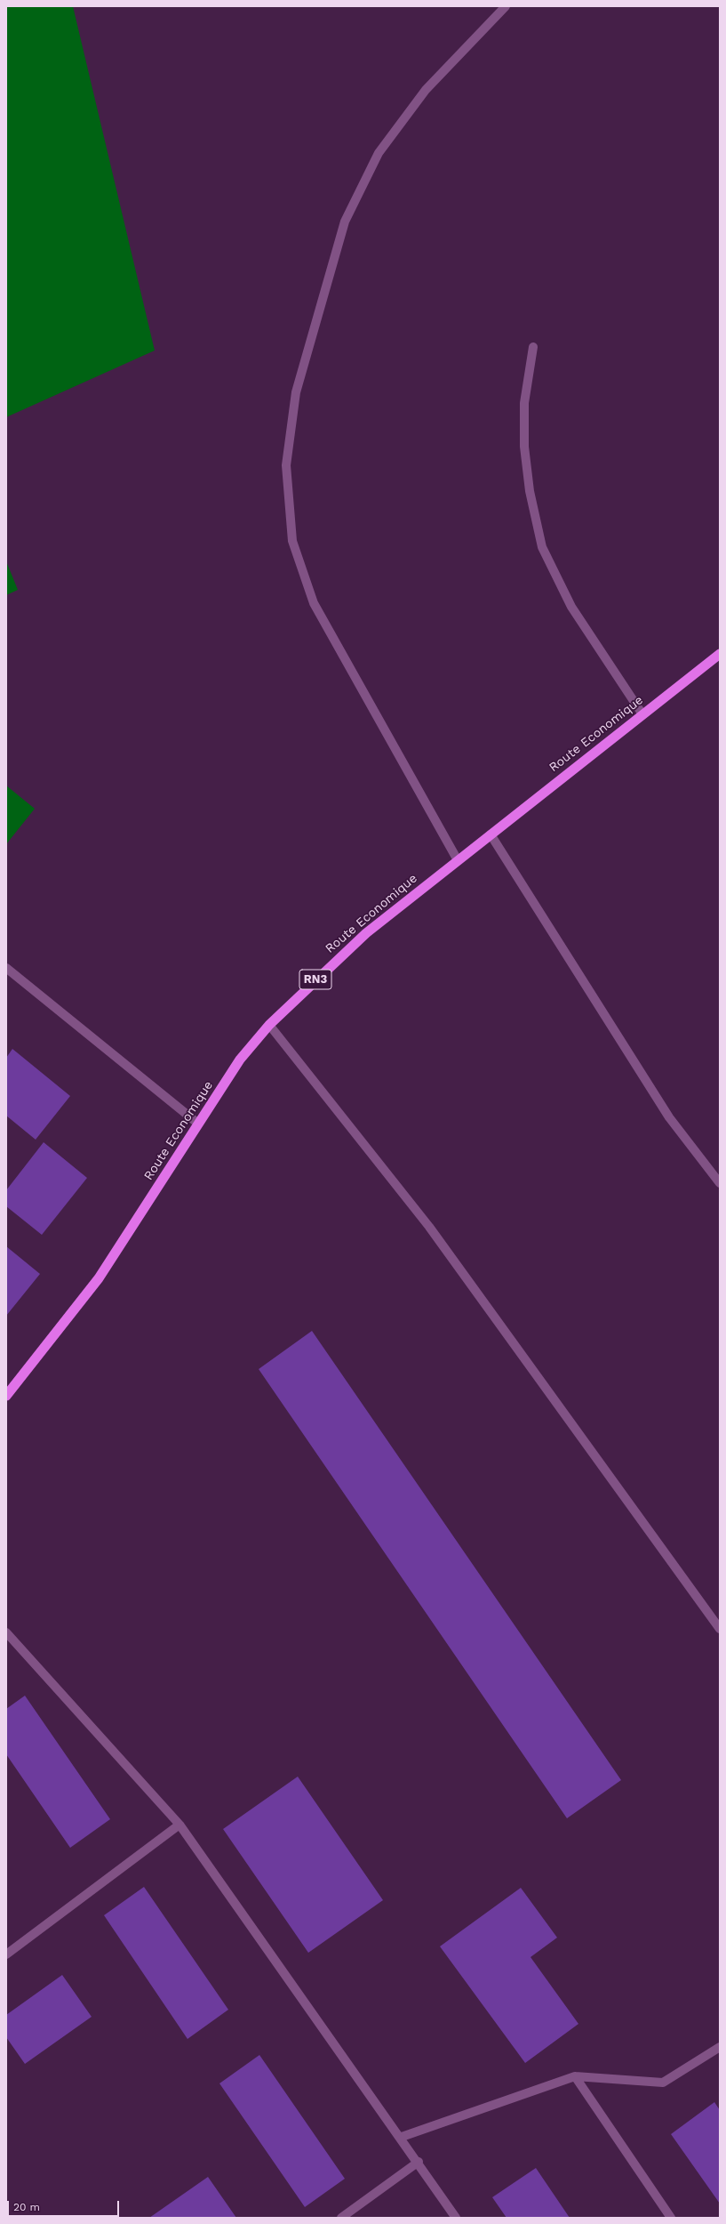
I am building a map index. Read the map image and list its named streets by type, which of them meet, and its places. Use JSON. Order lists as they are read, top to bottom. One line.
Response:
{"streets":{"highway":["Route Economique","RN3"]},"scale_bar":"20 m"}
